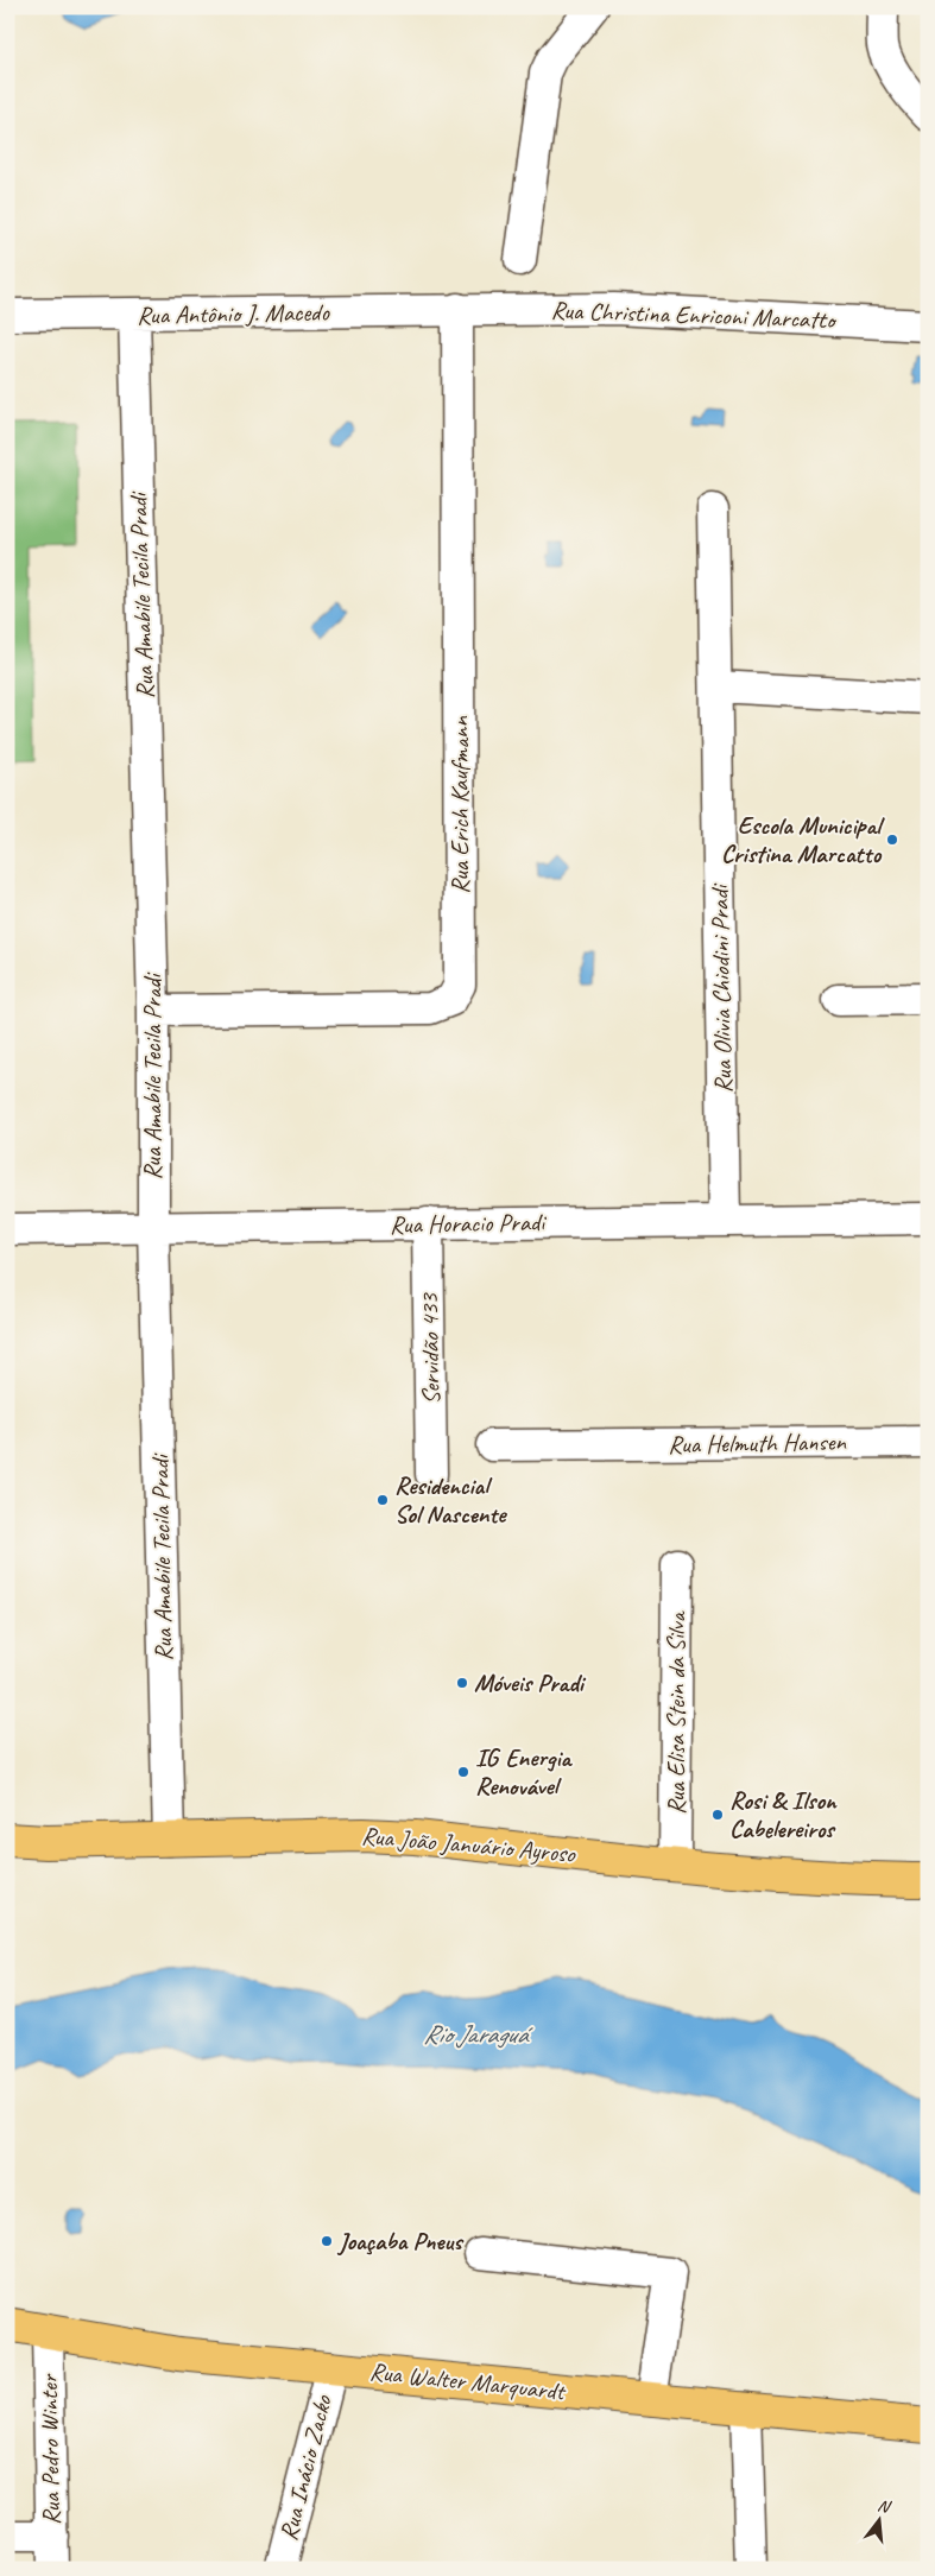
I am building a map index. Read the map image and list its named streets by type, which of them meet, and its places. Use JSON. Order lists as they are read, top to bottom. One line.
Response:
{"streets":{"main road":["Rua João Januário Ayroso","Rua Walter Marquardt"],"street":["Rua Antônio J. Macedo","Rua Christina Enriconi Marcatto","Rua Amabile Tecila Pradi","Rua Erich Kaufmann","Rua Olivia Chiodini Pradi","Rua Horacio Pradi","Servidão 433","Rua Helmuth Hansen","Rua Elisa Stein da Silva","Rua Pedro Winter","Rua Inácio Zacko"]},"crossings":[["Rua Antônio J. Macedo","Rua Christina Enriconi Marcatto"],["Rua Antônio J. Macedo","Rua Amabile Tecila Pradi"],["Rua Antônio J. Macedo","Rua Erich Kaufmann"],["Rua Christina Enriconi Marcatto","Rua Erich Kaufmann"],["Rua Amabile Tecila Pradi","Rua Erich Kaufmann"],["Rua Amabile Tecila Pradi","Rua Horacio Pradi"],["Rua Amabile Tecila Pradi","Rua João Januário Ayroso"],["Rua Olivia Chiodini Pradi","Rua Horacio Pradi"],["Rua Horacio Pradi","Servidão 433"],["Rua Elisa Stein da Silva","Rua João Januário Ayroso"],["Rua Walter Marquardt","Rua Pedro Winter"],["Rua Walter Marquardt","Rua Inácio Zacko"]],"water":["Rio Jaraguá"],"places":["Escola Municipal Cristina Marcatto","Residencial Sol Nascente","Móveis Pradi","IG Energia Renovável","Rosi & Ilson Cabelereiros","Joaçaba Pneus"],"north":"top"}
